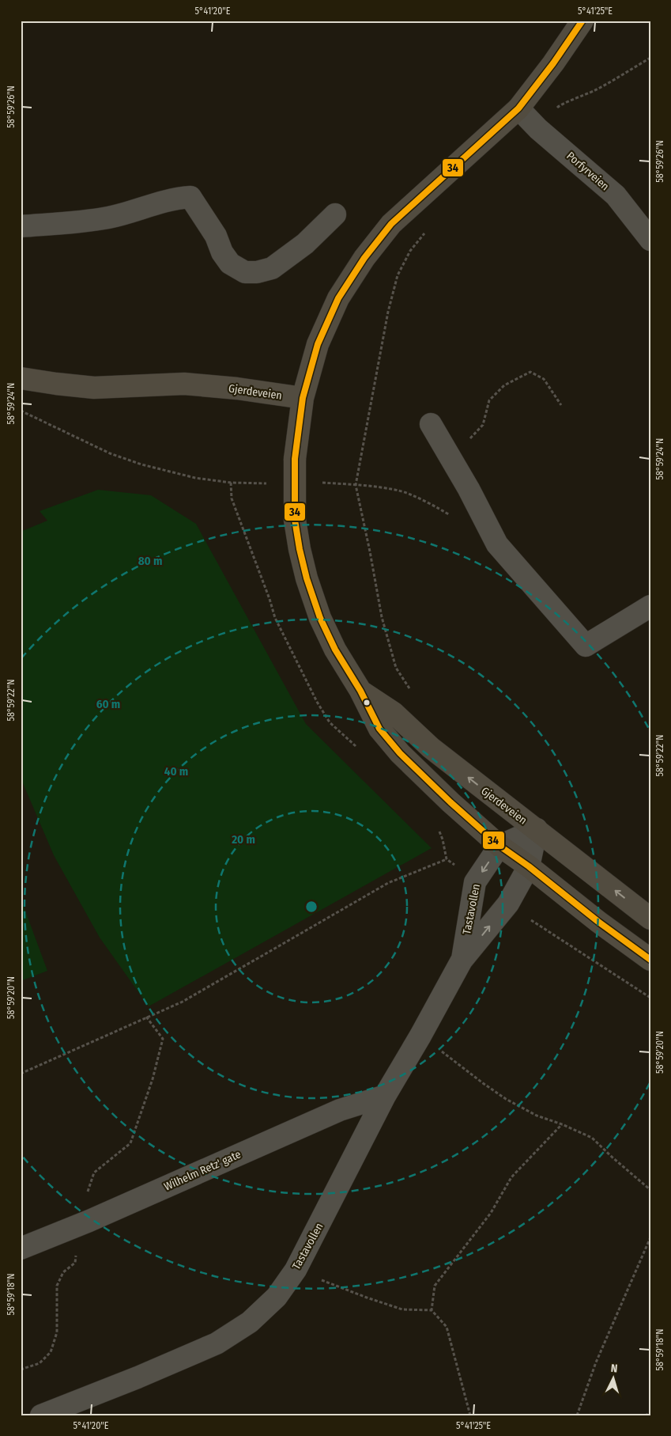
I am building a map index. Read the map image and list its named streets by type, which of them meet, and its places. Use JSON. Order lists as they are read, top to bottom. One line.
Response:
{"streets":{"main road":["Gjerdeveien"],"street":["Porfyrveien","Tastavollen","Wilhelm Retz' gate"]},"crossings":[["Gjerdeveien","Tastavollen"],["Tastavollen","Wilhelm Retz' gate"]],"lines":["transit line 34"],"north":"top","coordinates":["5°41'20\"E","5°41'25\"E","58°59'26\"N","58°59'24\"N","58°59'22\"N","58°59'20\"N","58°59'18\"N"],"rings":["80 m","60 m","40 m","20 m"]}
